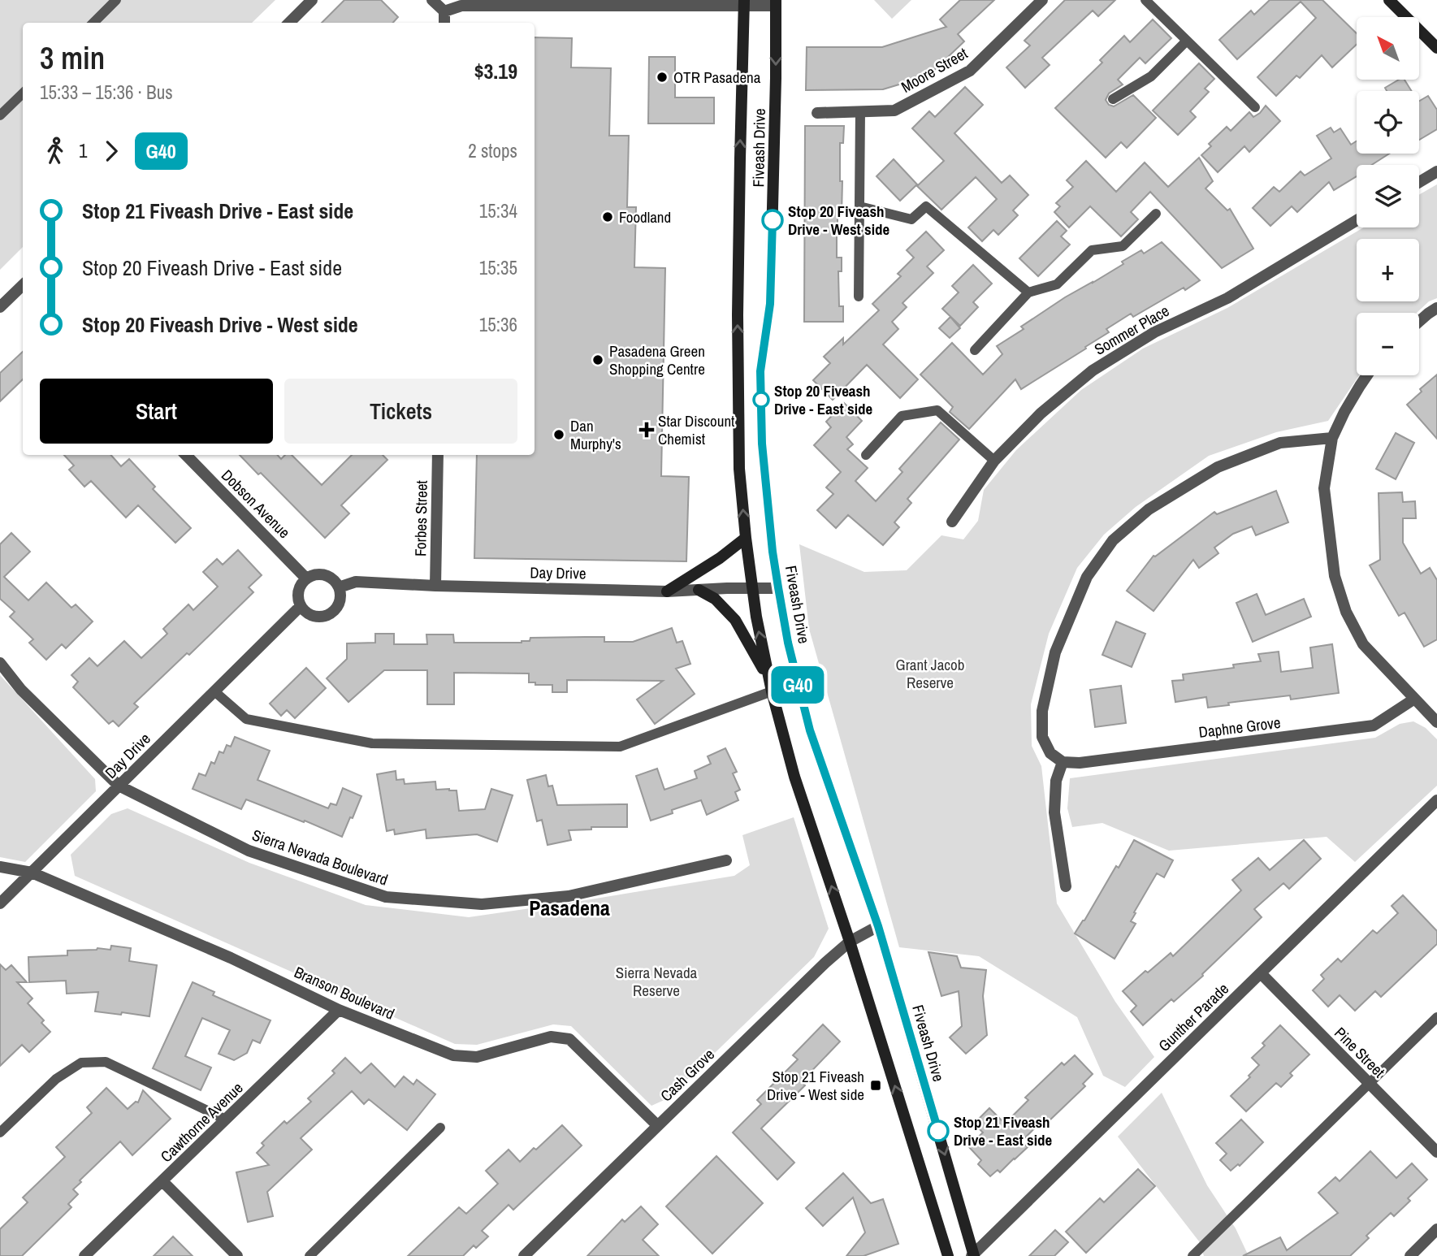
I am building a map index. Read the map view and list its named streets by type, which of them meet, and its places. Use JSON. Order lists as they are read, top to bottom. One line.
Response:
{"streets":{"main road":["Fiveash Drive"],"street":["Moore Street","Sommer Place","Dobson Avenue","Forbes Street","Day Drive","Daphne Grove","Sierra Nevada Boulevard","Branson Boulevard","Gunther Parade","Pine Street","Cash Grove","Cawthorne Avenue"]},"crossings":[["Fiveash Drive","Day Drive"],["Fiveash Drive","Gunther Parade"],["Fiveash Drive","Cash Grove"],["Dobson Avenue","Day Drive"],["Forbes Street","Day Drive"],["Day Drive","Sierra Nevada Boulevard"],["Day Drive","Branson Boulevard"],["Branson Boulevard","Cash Grove"],["Branson Boulevard","Cawthorne Avenue"],["Gunther Parade","Pine Street"]],"districts":["Pasadena"],"parks":["Grant Jacob Reserve","Sierra Nevada Reserve"],"places":{"other":["OTR Pasadena","Foodland","Stop 20 Fiveash Drive - West side","Pasadena Green Shopping Centre","Stop 20 Fiveash Drive - East side","Dan Murphy's","Stop 21 Fiveash Drive - East side"],"health":["Star Discount Chemist"],"transit":["Stop 21 Fiveash Drive - West side"]},"lines":["bus line G40"],"north":"top left","page":{"on_map":"G40","map_buttons":["+","−"],"heading":["3 min","15:33 – 15:36 · Bus","$3.19"],"legs":["1","G40","2 stops"],"list":[{"name":"Stop 21 Fiveash Drive - East side","value":"15:34"},{"name":"Stop 20 Fiveash Drive - East side","value":"15:35"},{"name":"Stop 20 Fiveash Drive - West side","value":"15:36"}],"buttons":["Start","Tickets"]}}
